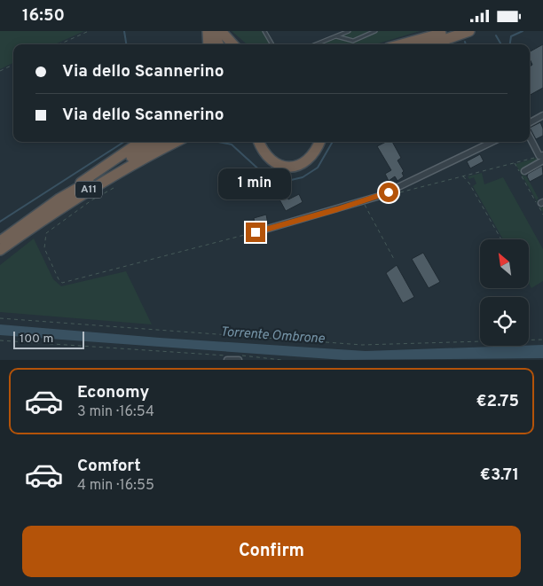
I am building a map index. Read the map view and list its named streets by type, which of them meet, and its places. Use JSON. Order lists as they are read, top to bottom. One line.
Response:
{"streets":{"highway":["A11"]},"water":["Torrente Ombrone"],"scale_bar":"100 m","north":"top left","page":{"status":"16:50","banner":["Via dello Scannerino","Via dello Scannerino"],"bubble":"1 min","scale":"100 m","list":[{"name":"Economy","note":"3 min · 16:54","value":"€2.75"},{"name":"Comfort","note":"4 min · 16:55","value":"€3.71"}],"buttons":"Confirm"}}
